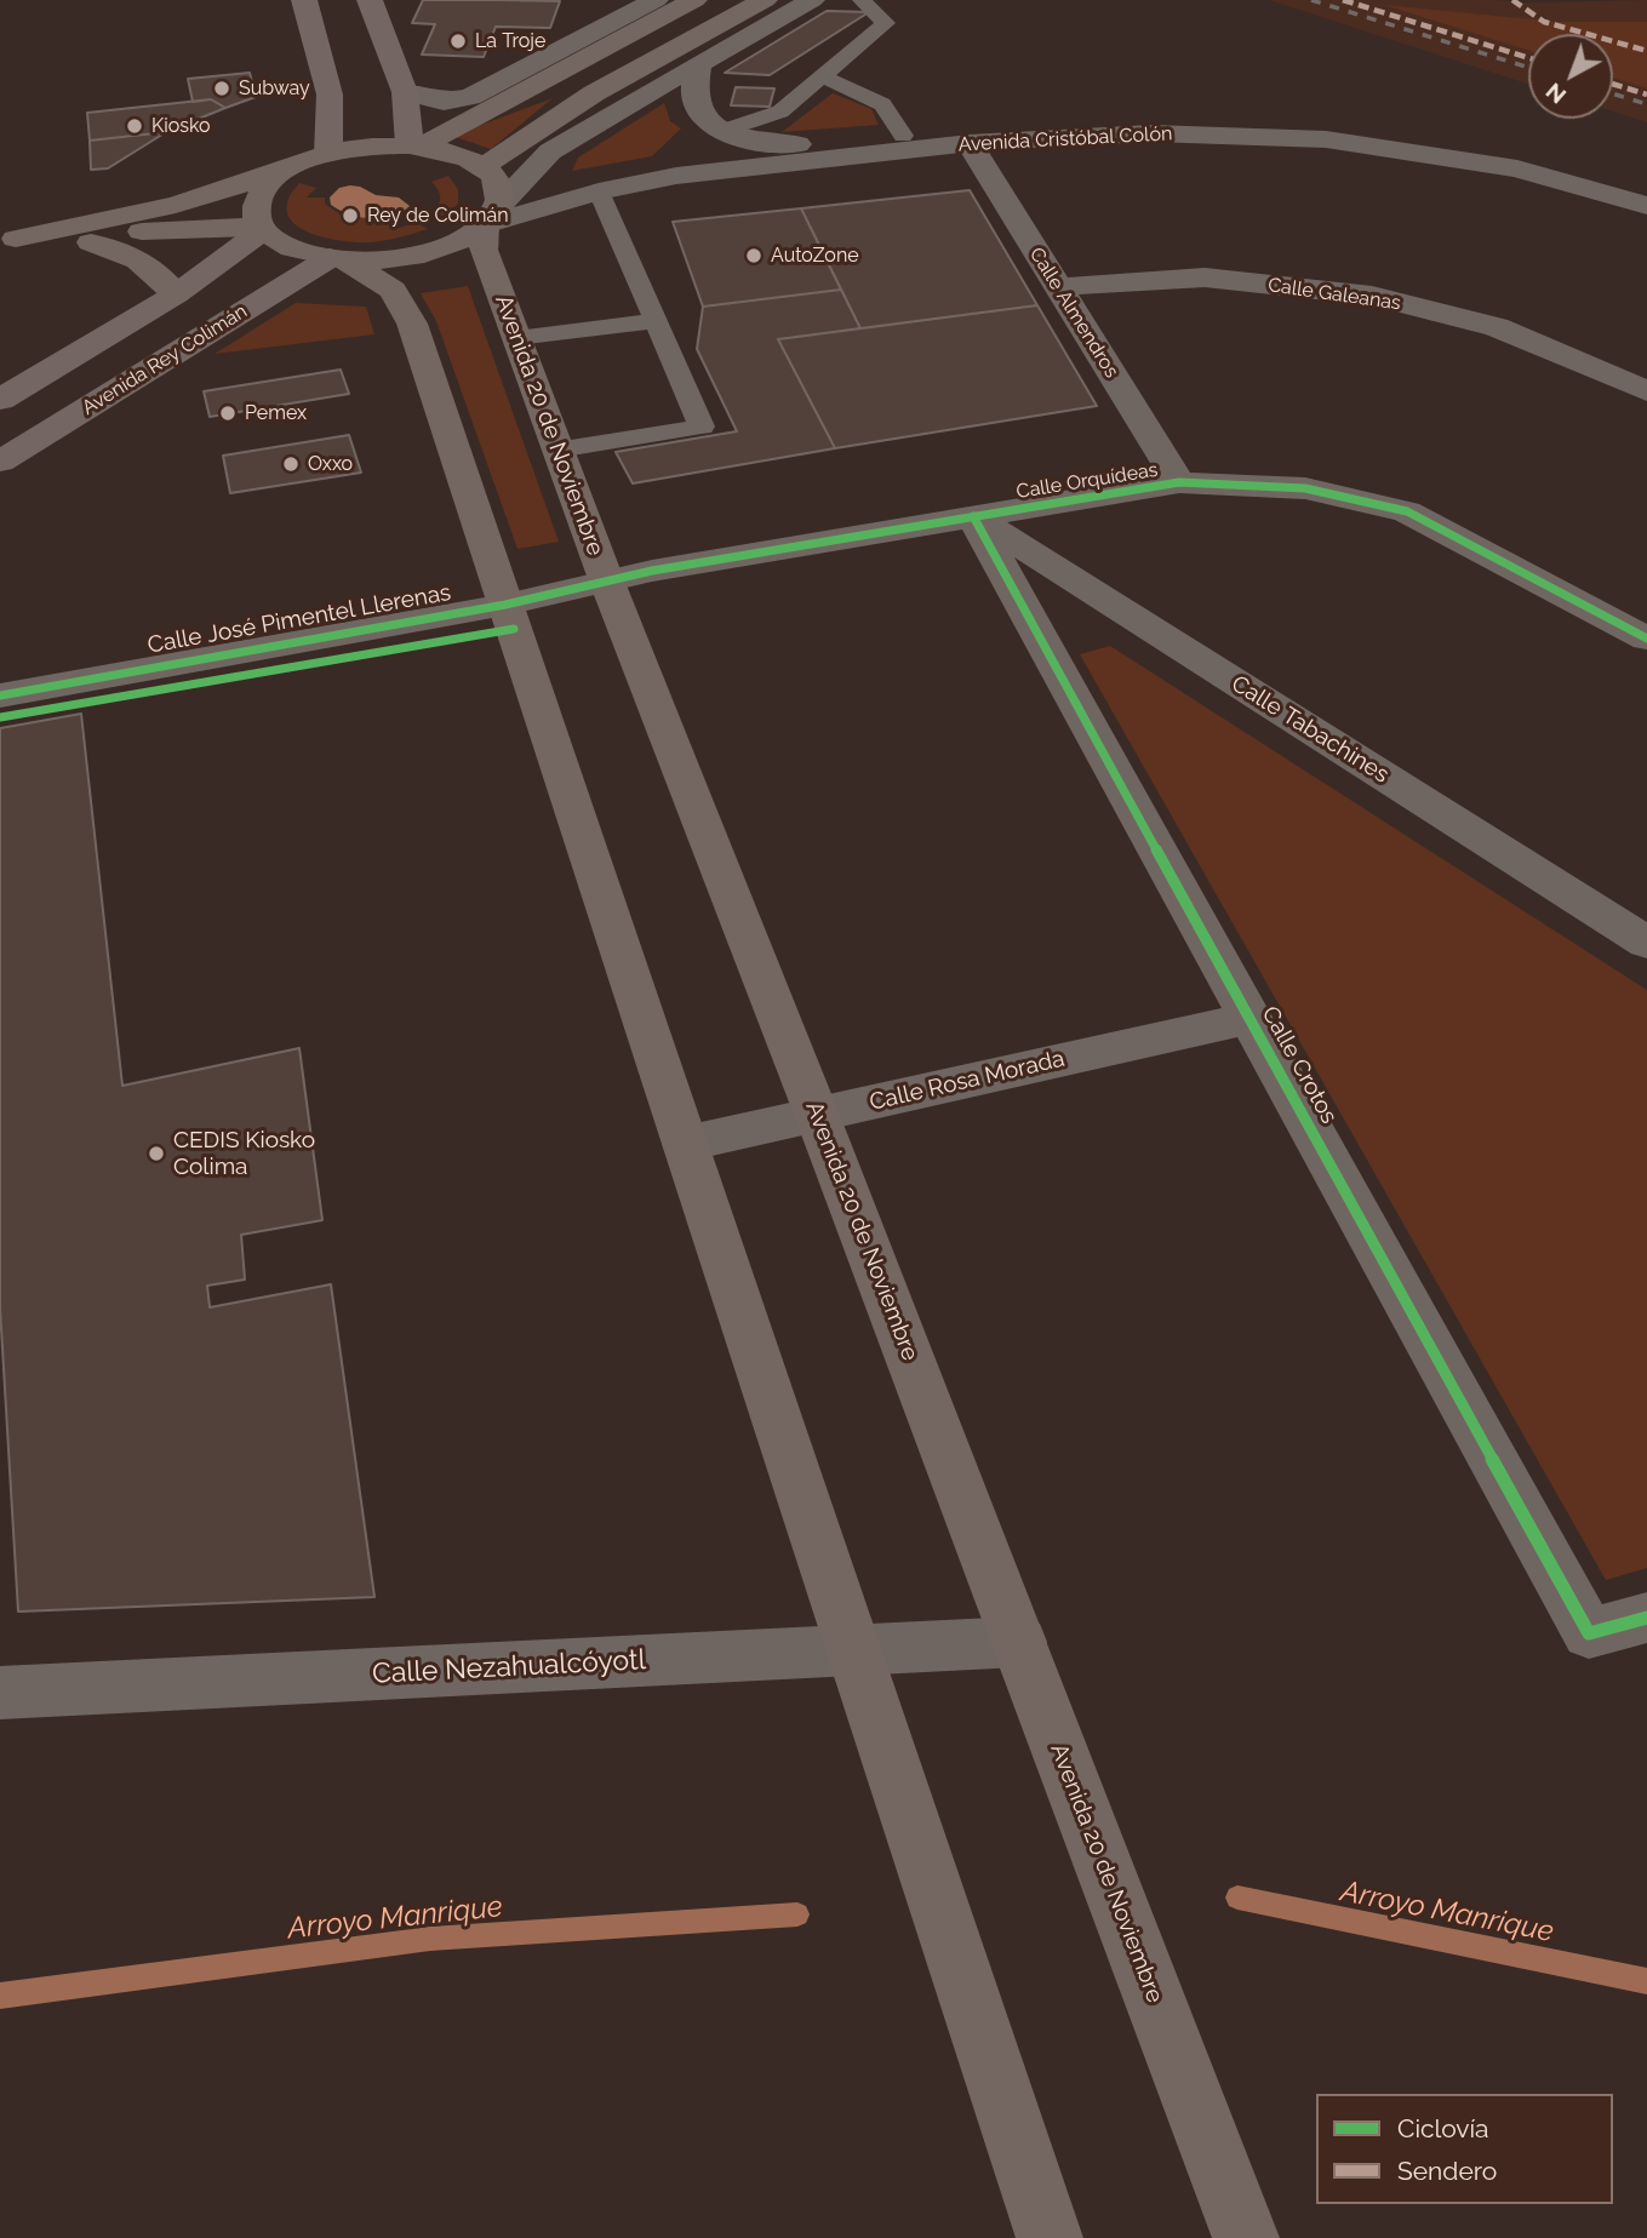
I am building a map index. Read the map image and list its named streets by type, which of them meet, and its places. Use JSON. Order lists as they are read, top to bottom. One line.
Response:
{"streets":{"main road":["Avenida Rey Colimán","Avenida 20 de Noviembre"],"street":["Avenida Cristóbal Colón","Calle Galeanas","Calle Almendros","Calle Orquídeas","Calle José Pimentel Llerenas","Calle Tabachines","Calle Crotos","Calle Rosa Morada","Calle Nezahualcóyotl"]},"crossings":[["Avenida Cristóbal Colón","Calle Almendros"],["Avenida Cristóbal Colón","Avenida 20 de Noviembre"],["Calle Galeanas","Calle Almendros"],["Calle Almendros","Calle Orquídeas"],["Avenida 20 de Noviembre","Calle Orquídeas"],["Avenida 20 de Noviembre","Calle José Pimentel Llerenas"],["Avenida 20 de Noviembre","Calle Rosa Morada"],["Avenida 20 de Noviembre","Calle Nezahualcóyotl"],["Calle Orquídeas","Calle José Pimentel Llerenas"],["Calle Orquídeas","Calle Tabachines"],["Calle Orquídeas","Calle Crotos"],["Calle Tabachines","Calle Crotos"],["Calle Crotos","Calle Rosa Morada"]],"water":["Arroyo Manrique"],"places":["La Troje","Subway","Kiosko","Rey de Colimán","AutoZone","Pemex","Oxxo","CEDIS Kiosko Colima"],"legend":["Ciclovía","Sendero"],"north":"bottom left"}
